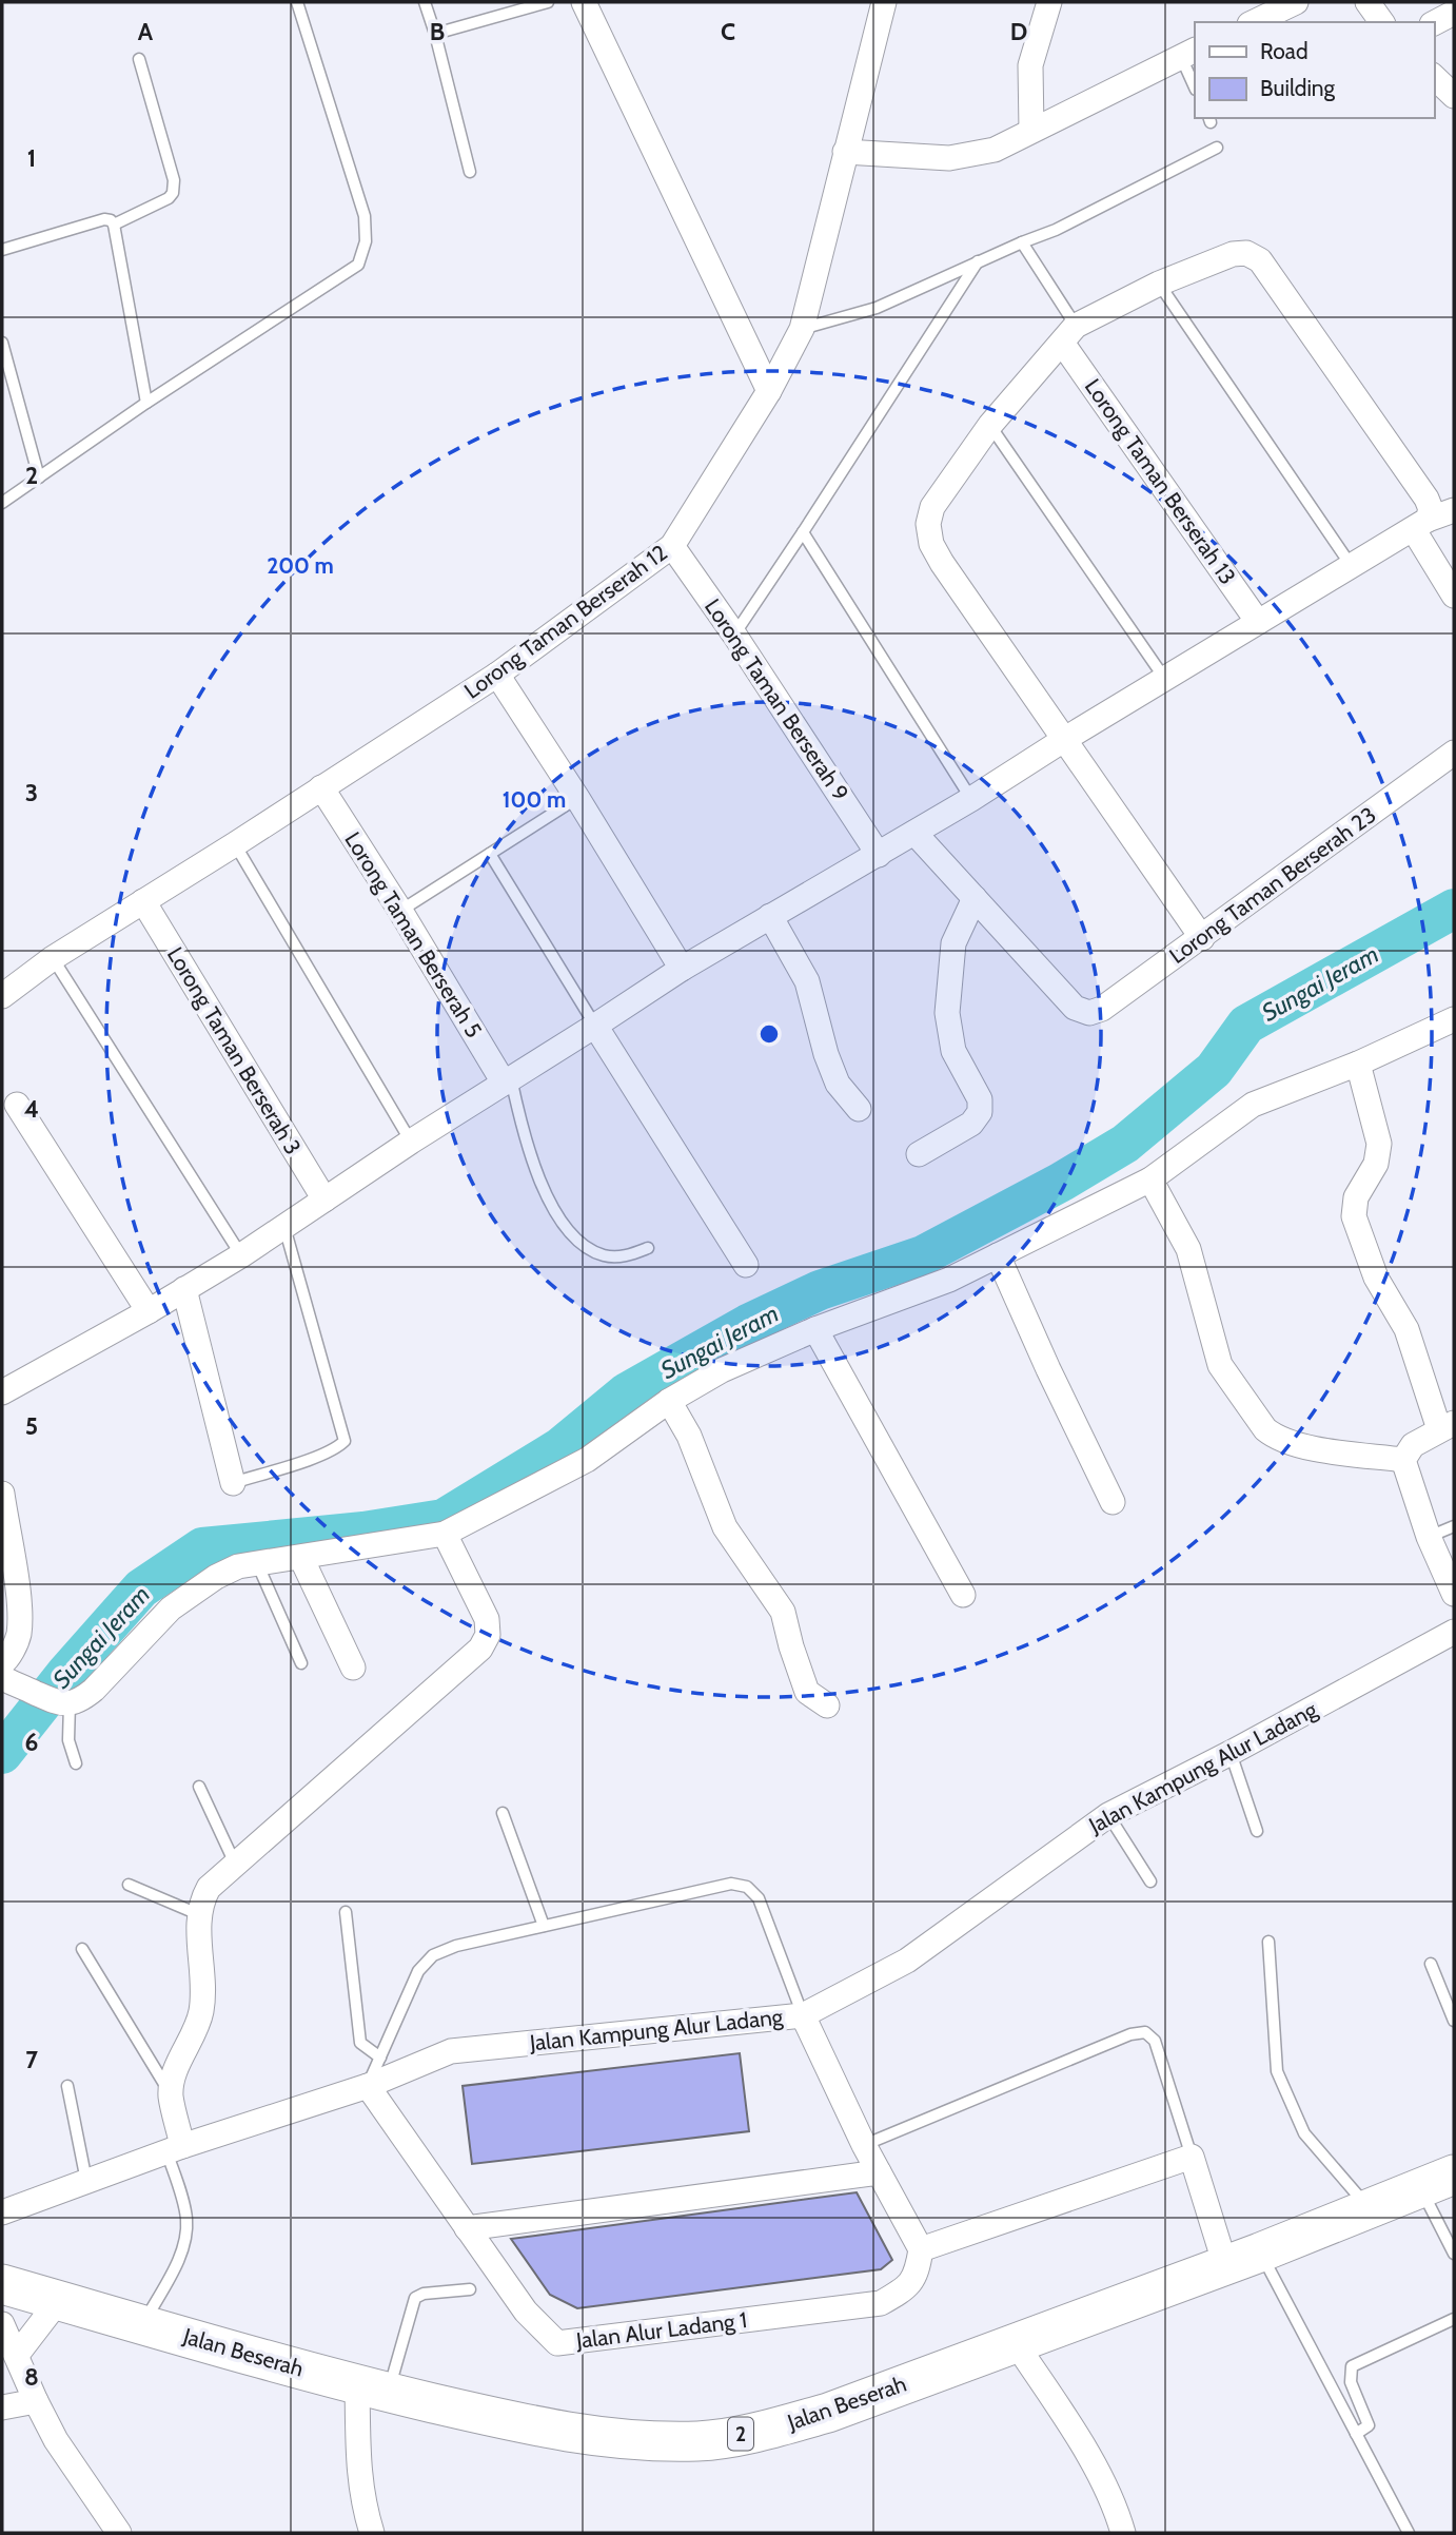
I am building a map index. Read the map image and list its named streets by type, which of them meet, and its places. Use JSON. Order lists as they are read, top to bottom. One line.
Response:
{"streets":{"highway":["Jalan Beserah","2"],"street":["Lorong Taman Berserah 13","Lorong Taman Berserah 12","Lorong Taman Berserah 9","Lorong Taman Berserah 23","Lorong Taman Berserah 5","Lorong Taman Berserah 3","Jalan Kampung Alur Ladang","Jalan Alur Ladang 1"]},"crossings":[["Lorong Taman Berserah 12","Lorong Taman Berserah 9"],["Lorong Taman Berserah 12","Lorong Taman Berserah 5"],["Lorong Taman Berserah 12","Lorong Taman Berserah 3"],["Jalan Kampung Alur Ladang","Jalan Alur Ladang 1"]],"water":["Sungai Jeram"],"legend":["Road","Building"],"grid":{"columns":["A","B","C","D"],"rows":["1","2","3","4","5","6","7","8"]},"rings":["200 m","100 m"]}
